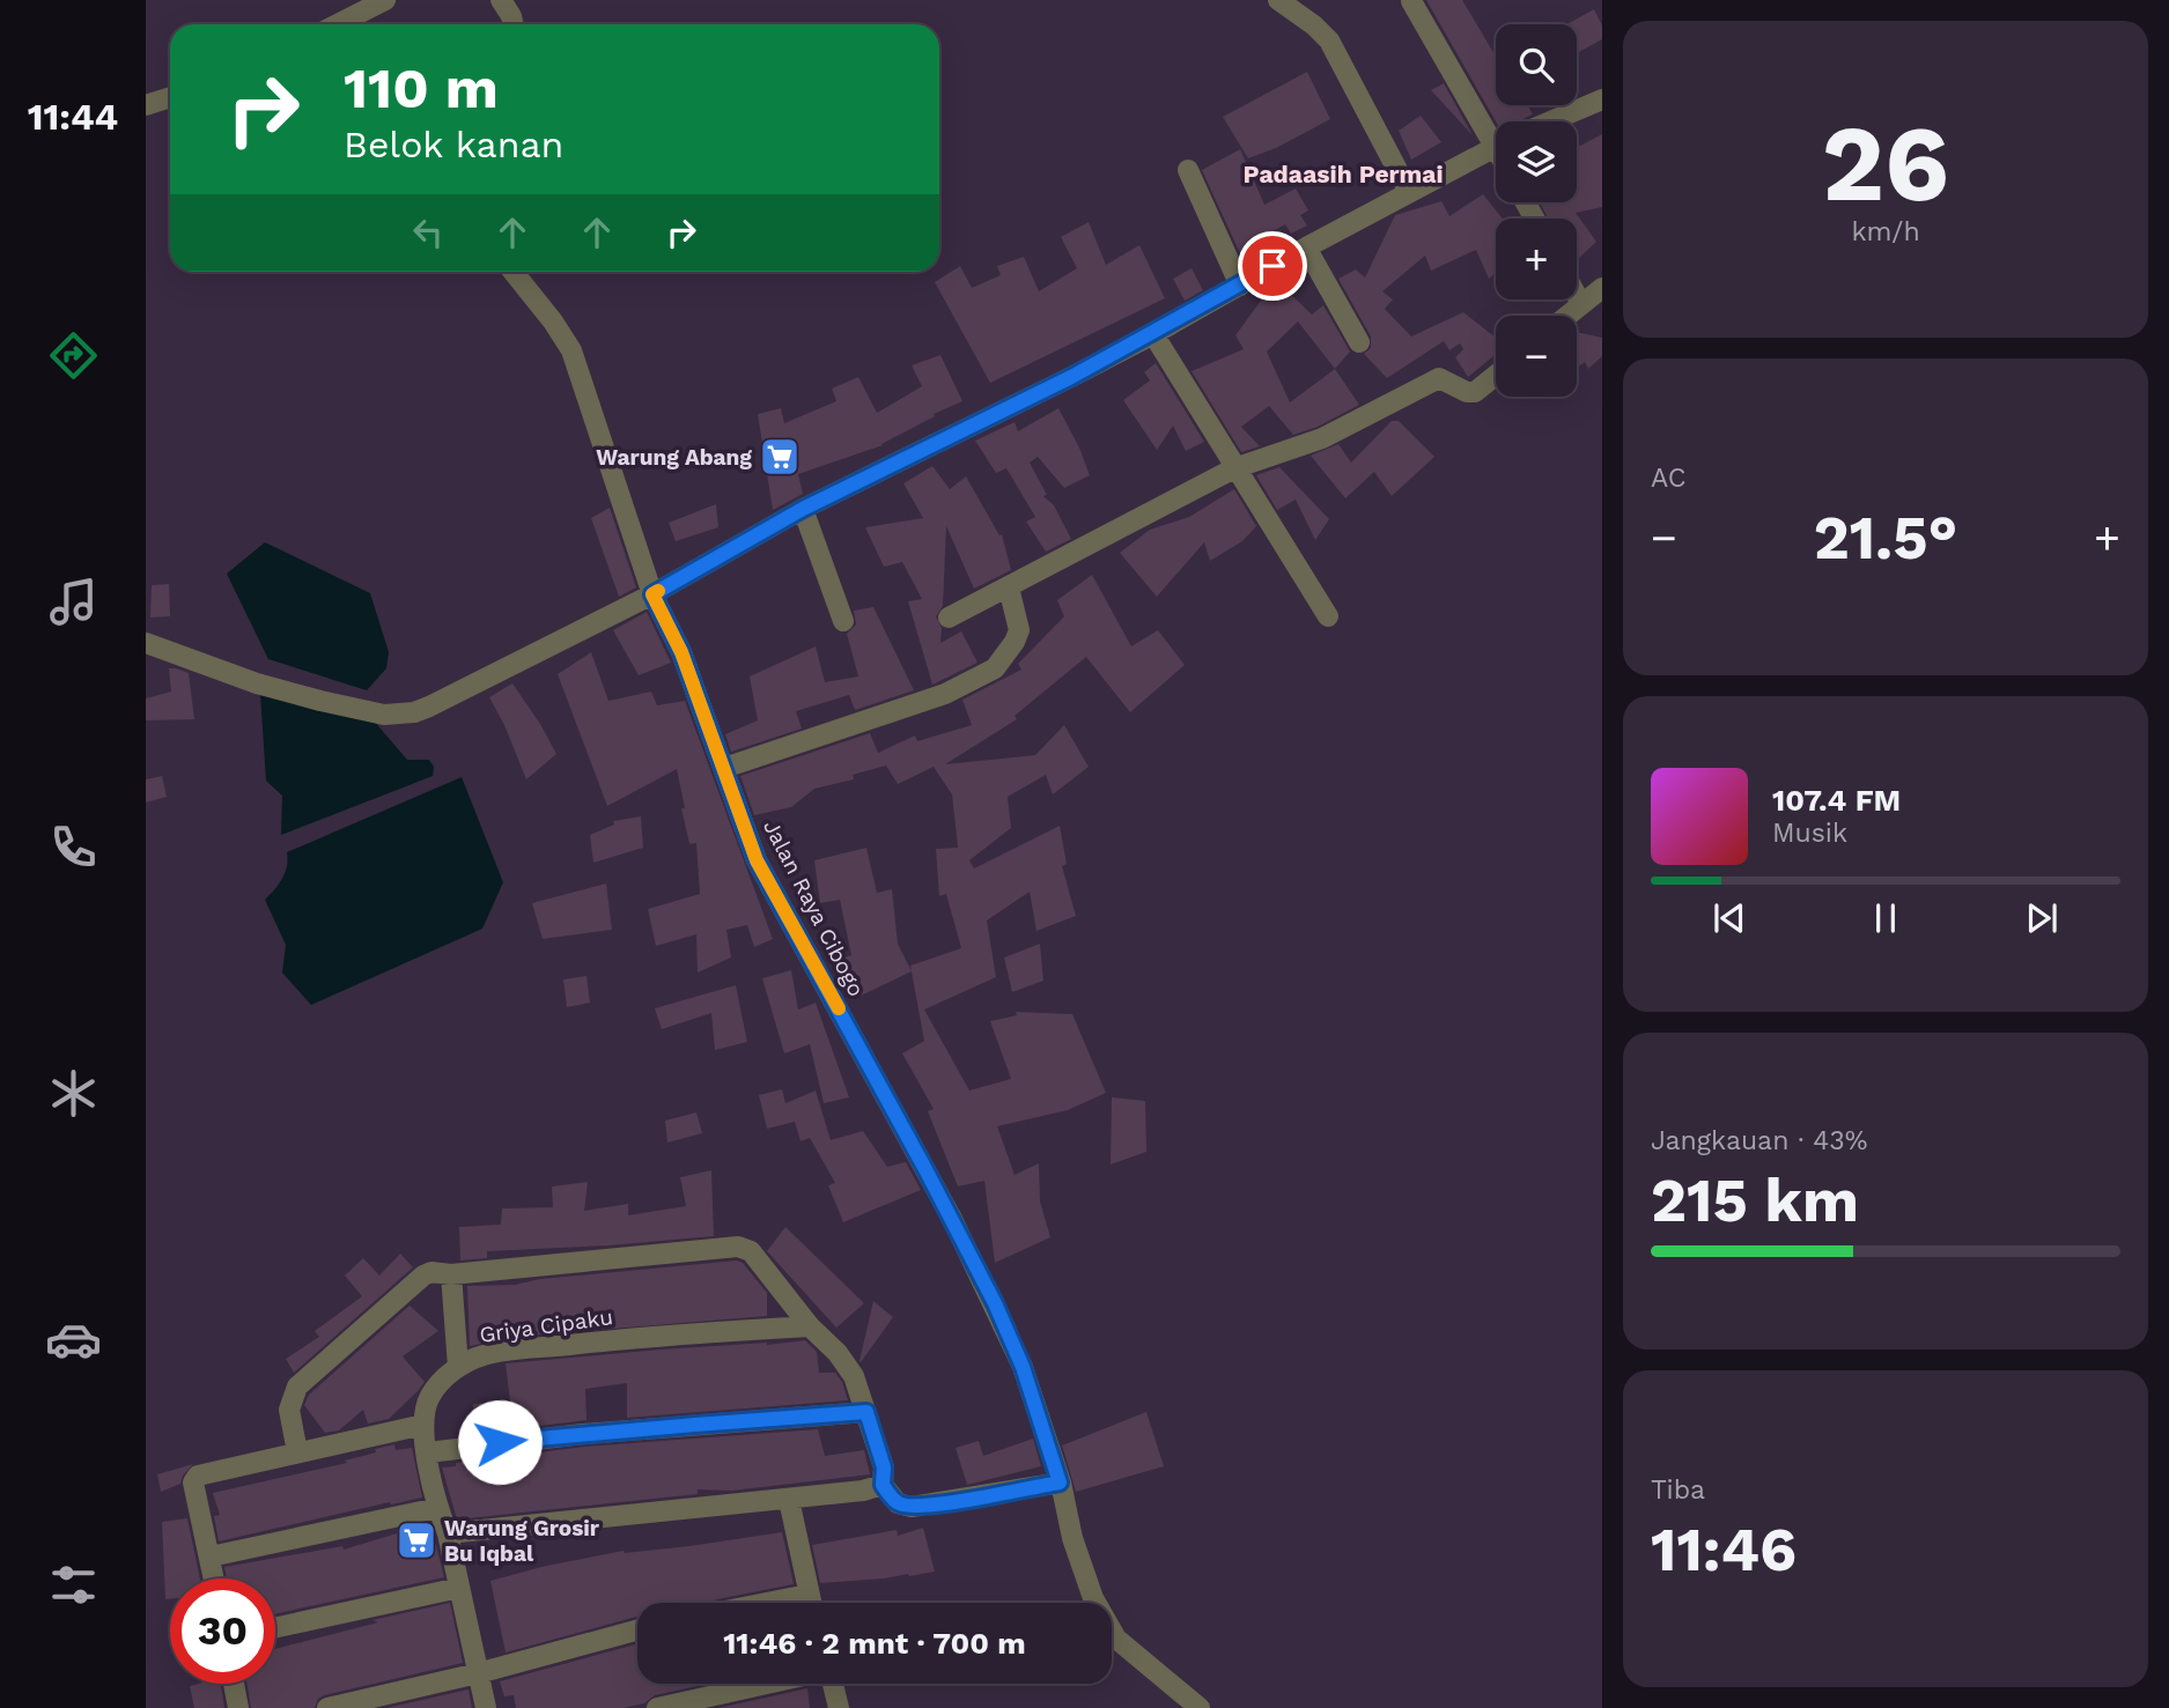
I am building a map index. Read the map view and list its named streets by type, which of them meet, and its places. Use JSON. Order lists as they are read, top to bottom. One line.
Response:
{"streets":{"street":["Jalan Raya Cibogo","Griya Cipaku"]},"districts":["Padaasih Permai"],"places":{"supermarket":["Warung Abang","Warung Grosir Bu Iqbal"]},"page":{"tabs":"11:44","tile":[["26","km/h"],"AC",["Jangkauan · 43%","215 km"],["Tiba","11:46"]],"map_buttons":["+","−"],"turn":["110 m","Belok kanan"],"heat":["−","21.5°","+"],"song":["107.4 FM","Musik"],"limit":"30","trip":"11:46 · 2 mnt · 700 m"}}
